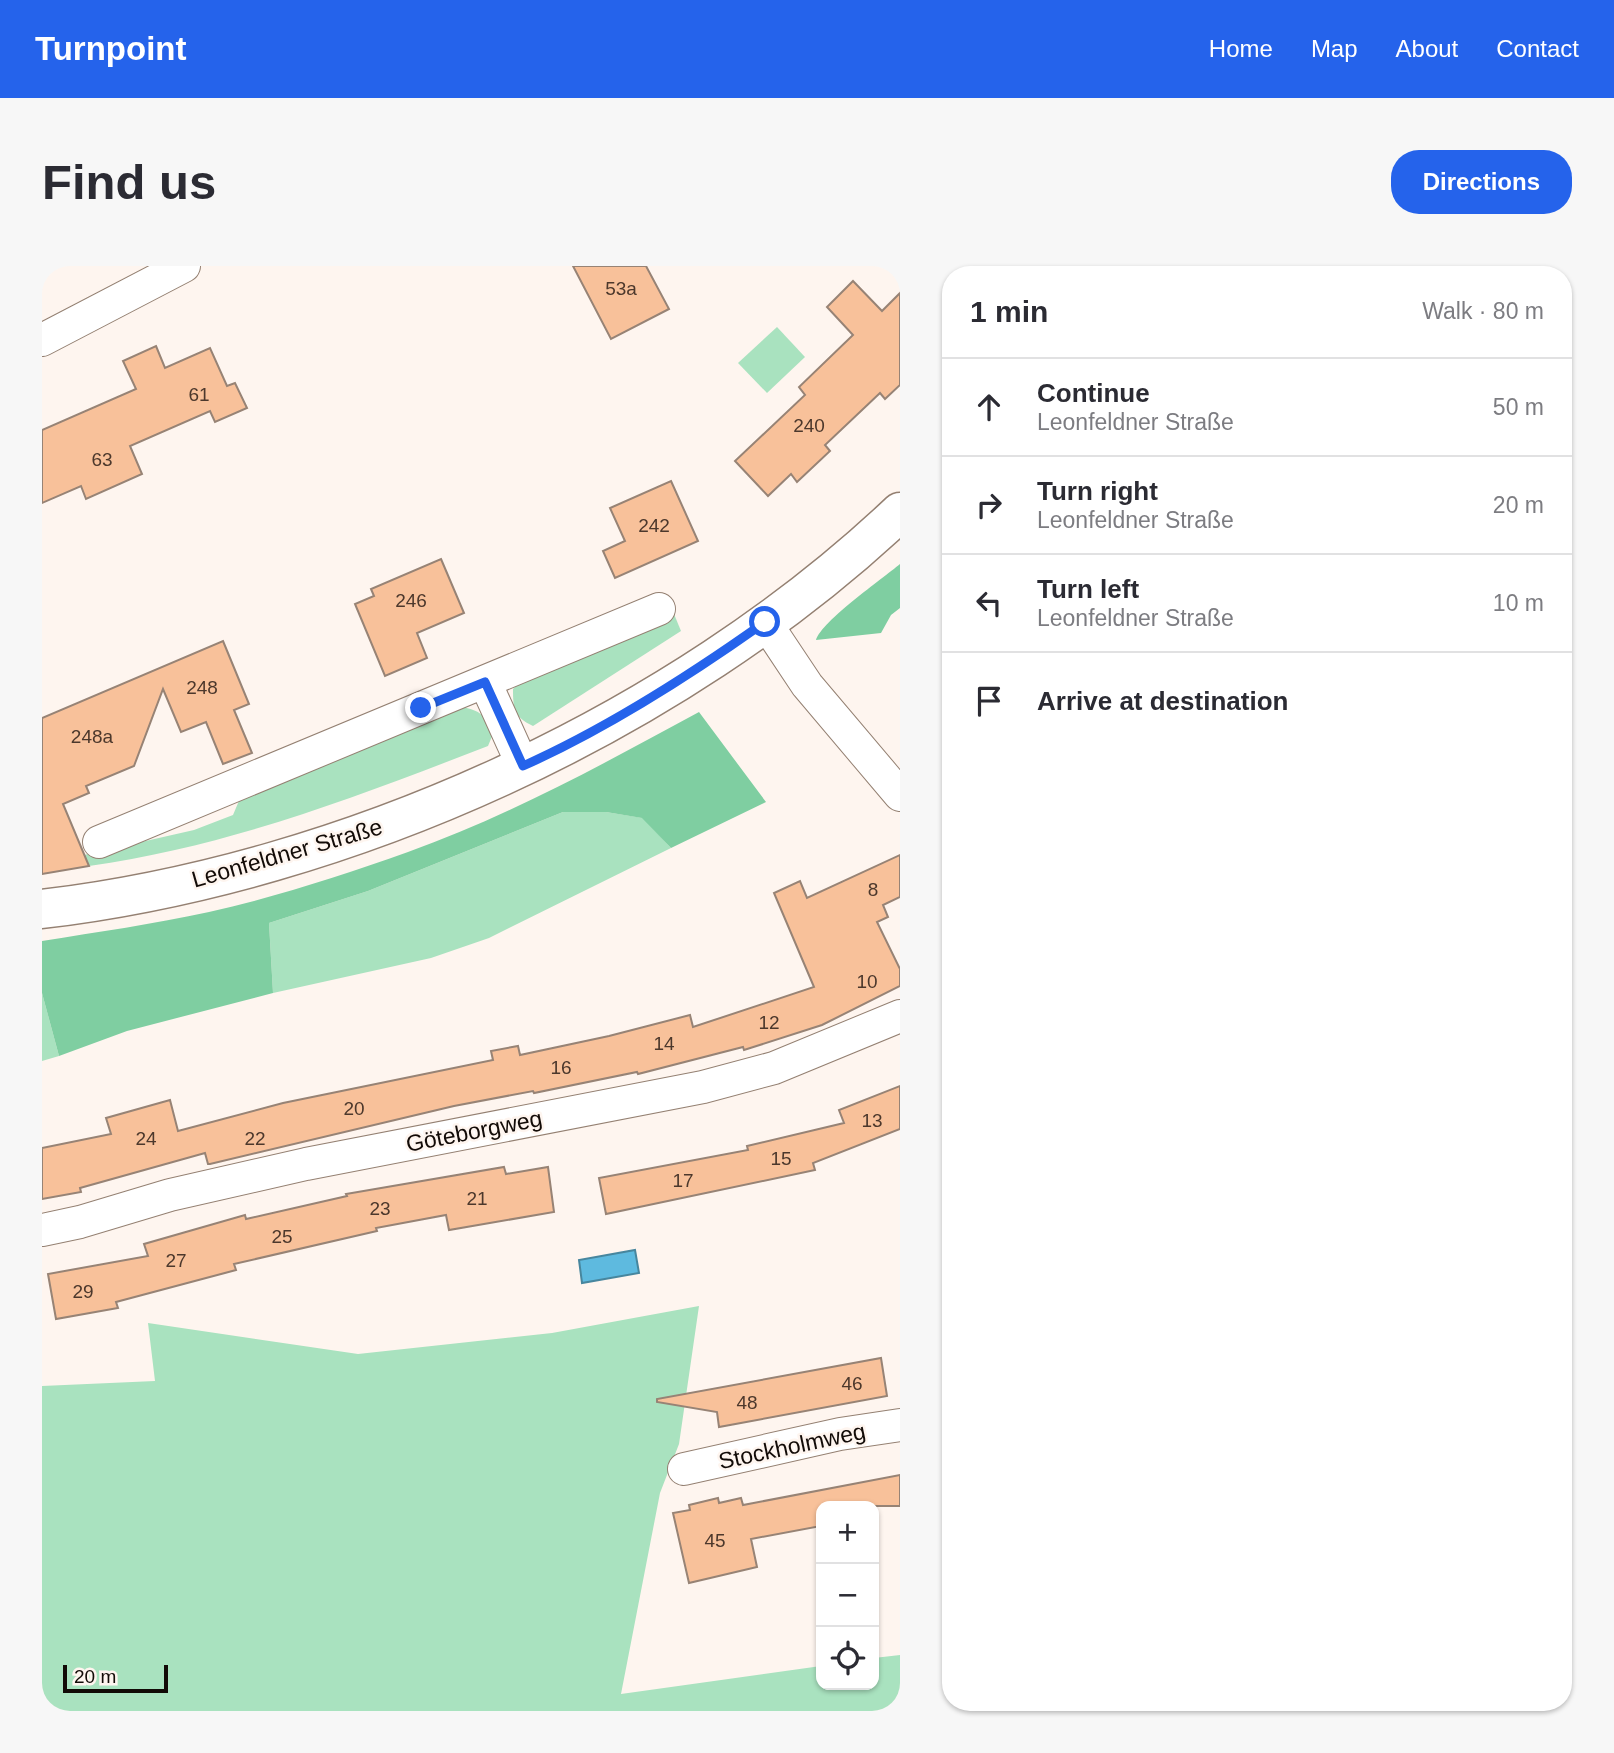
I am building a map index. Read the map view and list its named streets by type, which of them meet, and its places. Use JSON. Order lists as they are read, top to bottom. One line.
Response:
{"streets":{"main road":["Leonfeldner Straße"],"street":["Göteborgweg","Stockholmweg"]},"house_numbers":["53a","61","240","63","242","246","248","248a","8","10","12","14","16","20","13","24","22","15","17","21","23","25","27","29","46","48","45"],"scale_bar":"20 m","page":{"header":"Turnpoint","nav":["Home","Map","About","Contact"],"buttons":"Directions","title":"Find us","heading":["1 min","Walk · 80 m"],"list":[["Continue","Leonfeldner Straße","50 m"],["Turn right","Leonfeldner Straße","20 m"],["Turn left","Leonfeldner Straße","10 m"],"Arrive at destination"],"map_buttons":["+","−"],"scale":"20 m"}}
